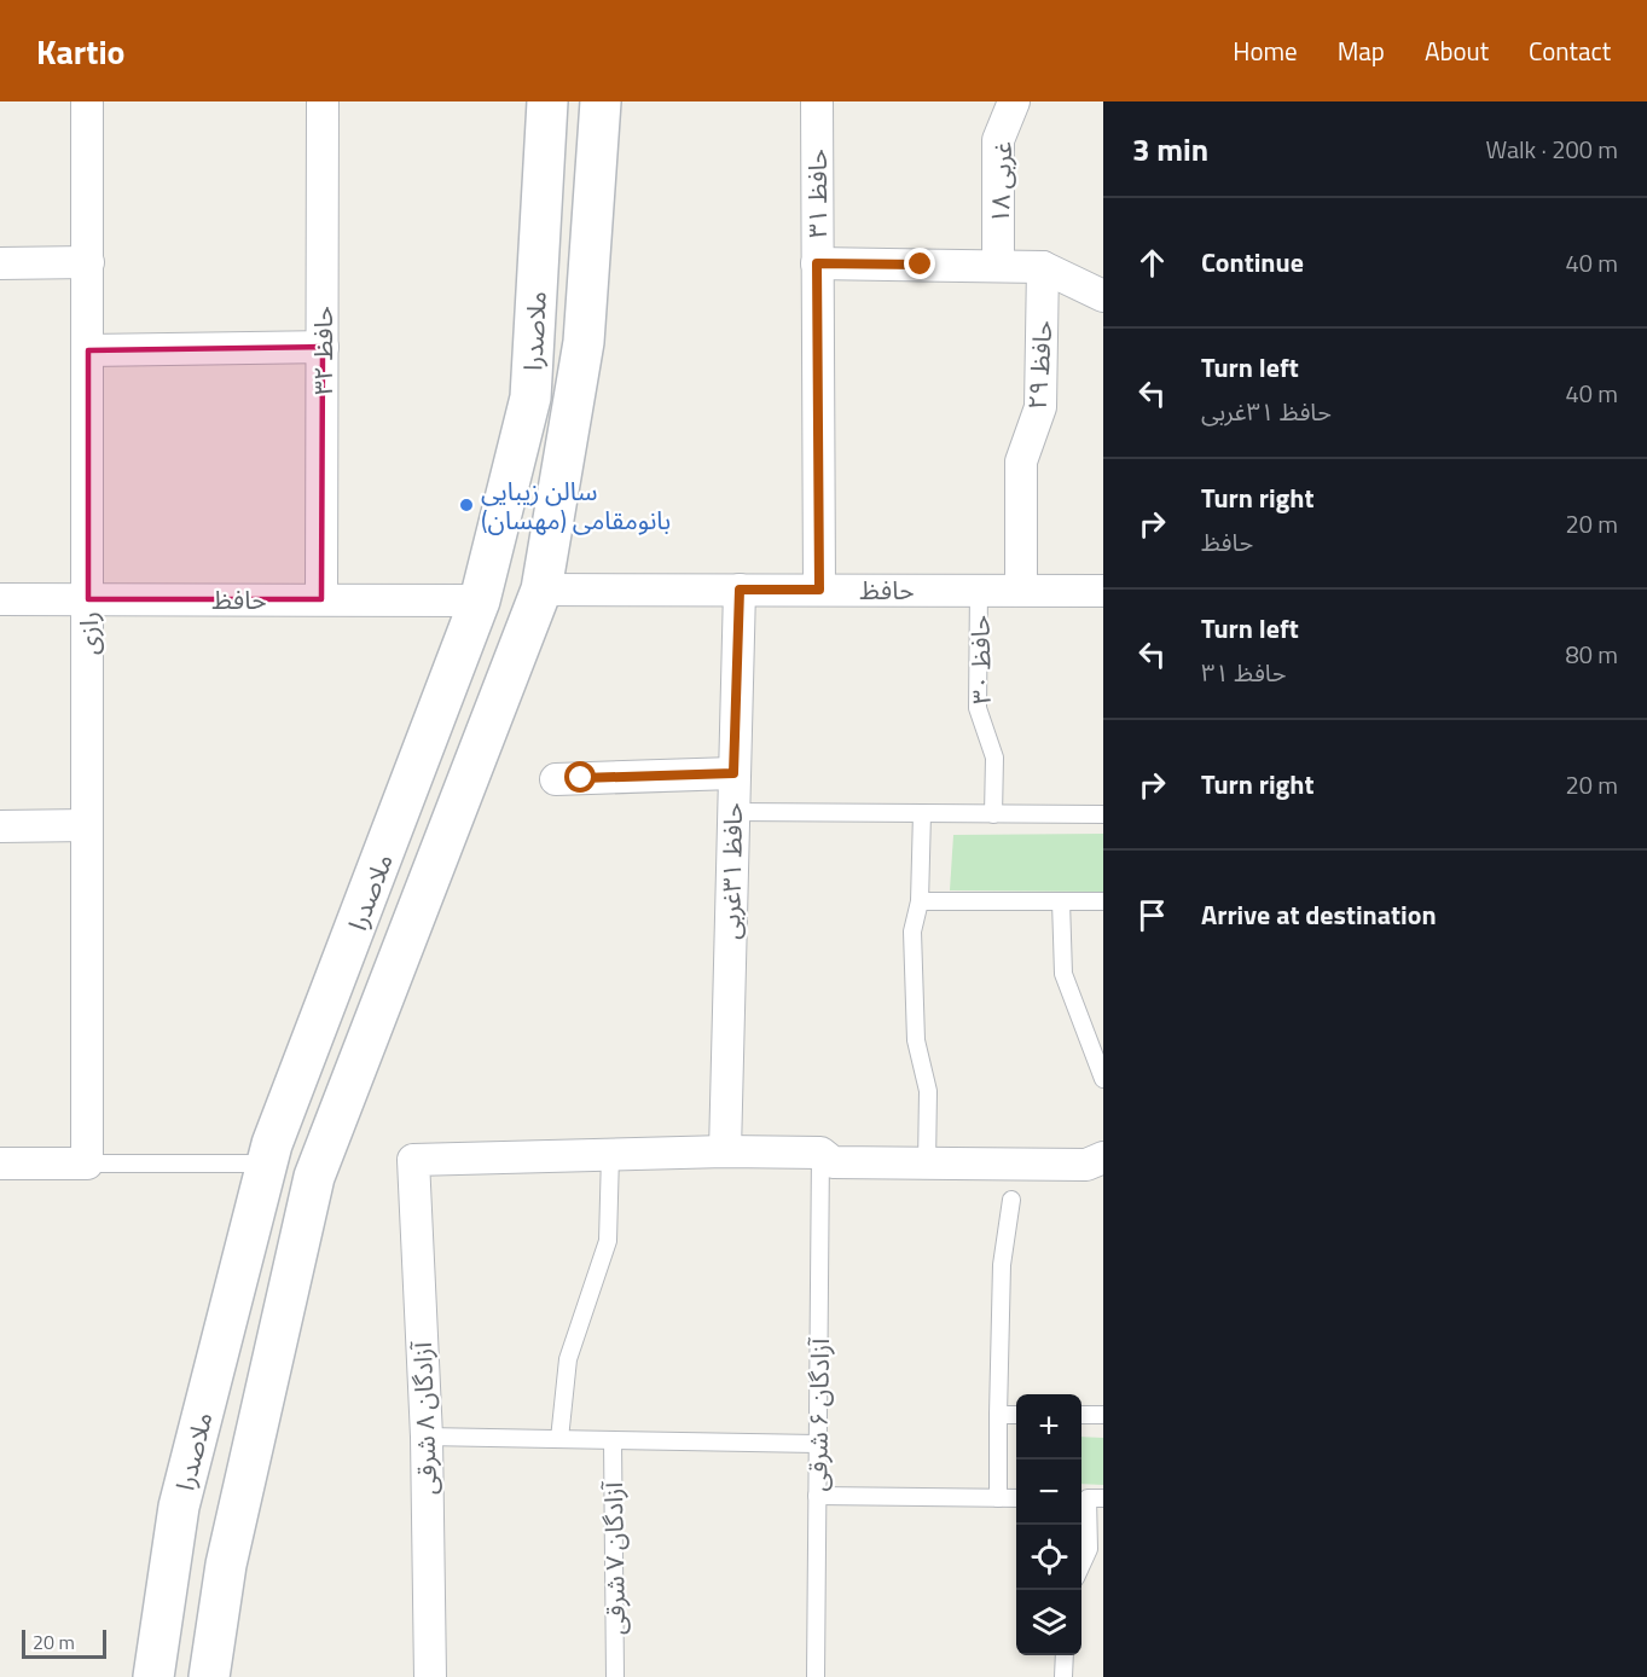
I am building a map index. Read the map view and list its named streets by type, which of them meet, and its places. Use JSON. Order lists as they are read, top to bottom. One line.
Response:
{"streets":{"main road":["ملاصدرا"],"street":["۱۸ غربی","حافظ ۳۱","حافظ ۳۲","حافظ ۲۹","حافظ","رازی","حافظ ۳۱غربی","آزادگان ۸ شرقی"],"lane":["حافظ ۳۰","آزادگان ۶ شرقی","آزادگان ۷ شرقی"]},"crossings":[["حافظ ۳۱","حافظ"],["ملاصدرا","حافظ"],["حافظ ۳۲","حافظ"],["حافظ ۲۹","حافظ"],["حافظ","رازی"],["حافظ","حافظ ۳۰"],["حافظ","حافظ ۳۱غربی"]],"places":["سالن زیبایی بانومقامی (مهسان)"],"scale_bar":"20 m","page":{"header":"Kartio","nav":["Home","Map","About","Contact"],"heading":["3 min","Walk · 200 m"],"list":[["Continue","40 m"],["Turn left","حافظ ۳۱غربی","40 m"],["Turn right","حافظ","20 m"],["Turn left","حافظ ۳۱","80 m"],["Turn right","20 m"],"Arrive at destination"],"map_buttons":["+","−"],"scale":"20 m"}}
